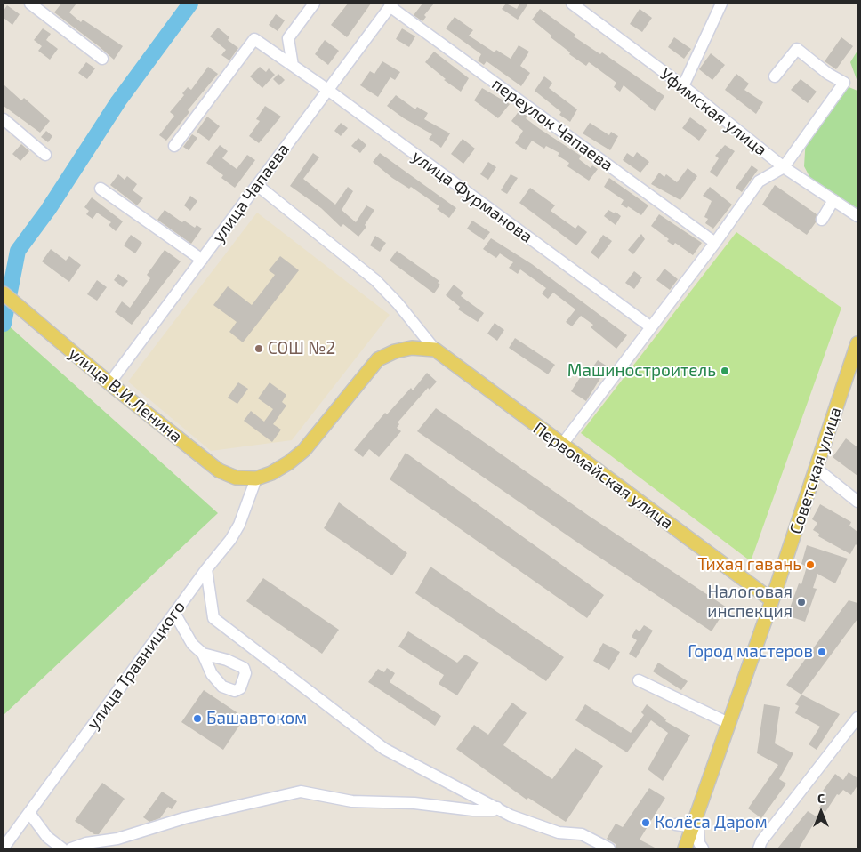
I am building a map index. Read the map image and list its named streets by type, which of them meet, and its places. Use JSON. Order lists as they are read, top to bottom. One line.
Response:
{"streets":{"main road":["улица В.И.Ленина","Советская улица","Первомайская улица"],"street":["Уфимская улица","переулок Чапаева","улица Чапаева","улица Фурманова","улица Травницкого"]},"crossings":[["переулок Чапаева","улица Чапаева"],["улица Чапаева","улица Фурманова"],["улица Чапаева","улица В.И.Ленина"],["улица Чапаева","Первомайская улица"],["улица В.И.Ленина","улица Травницкого"],["Советская улица","Первомайская улица"]],"places":["СОШ №2","Машиностроитель","Тихая гавань","Налоговая инспекция","Город мастеров","Башавтоком","Колёса Даром"],"north":"top"}
